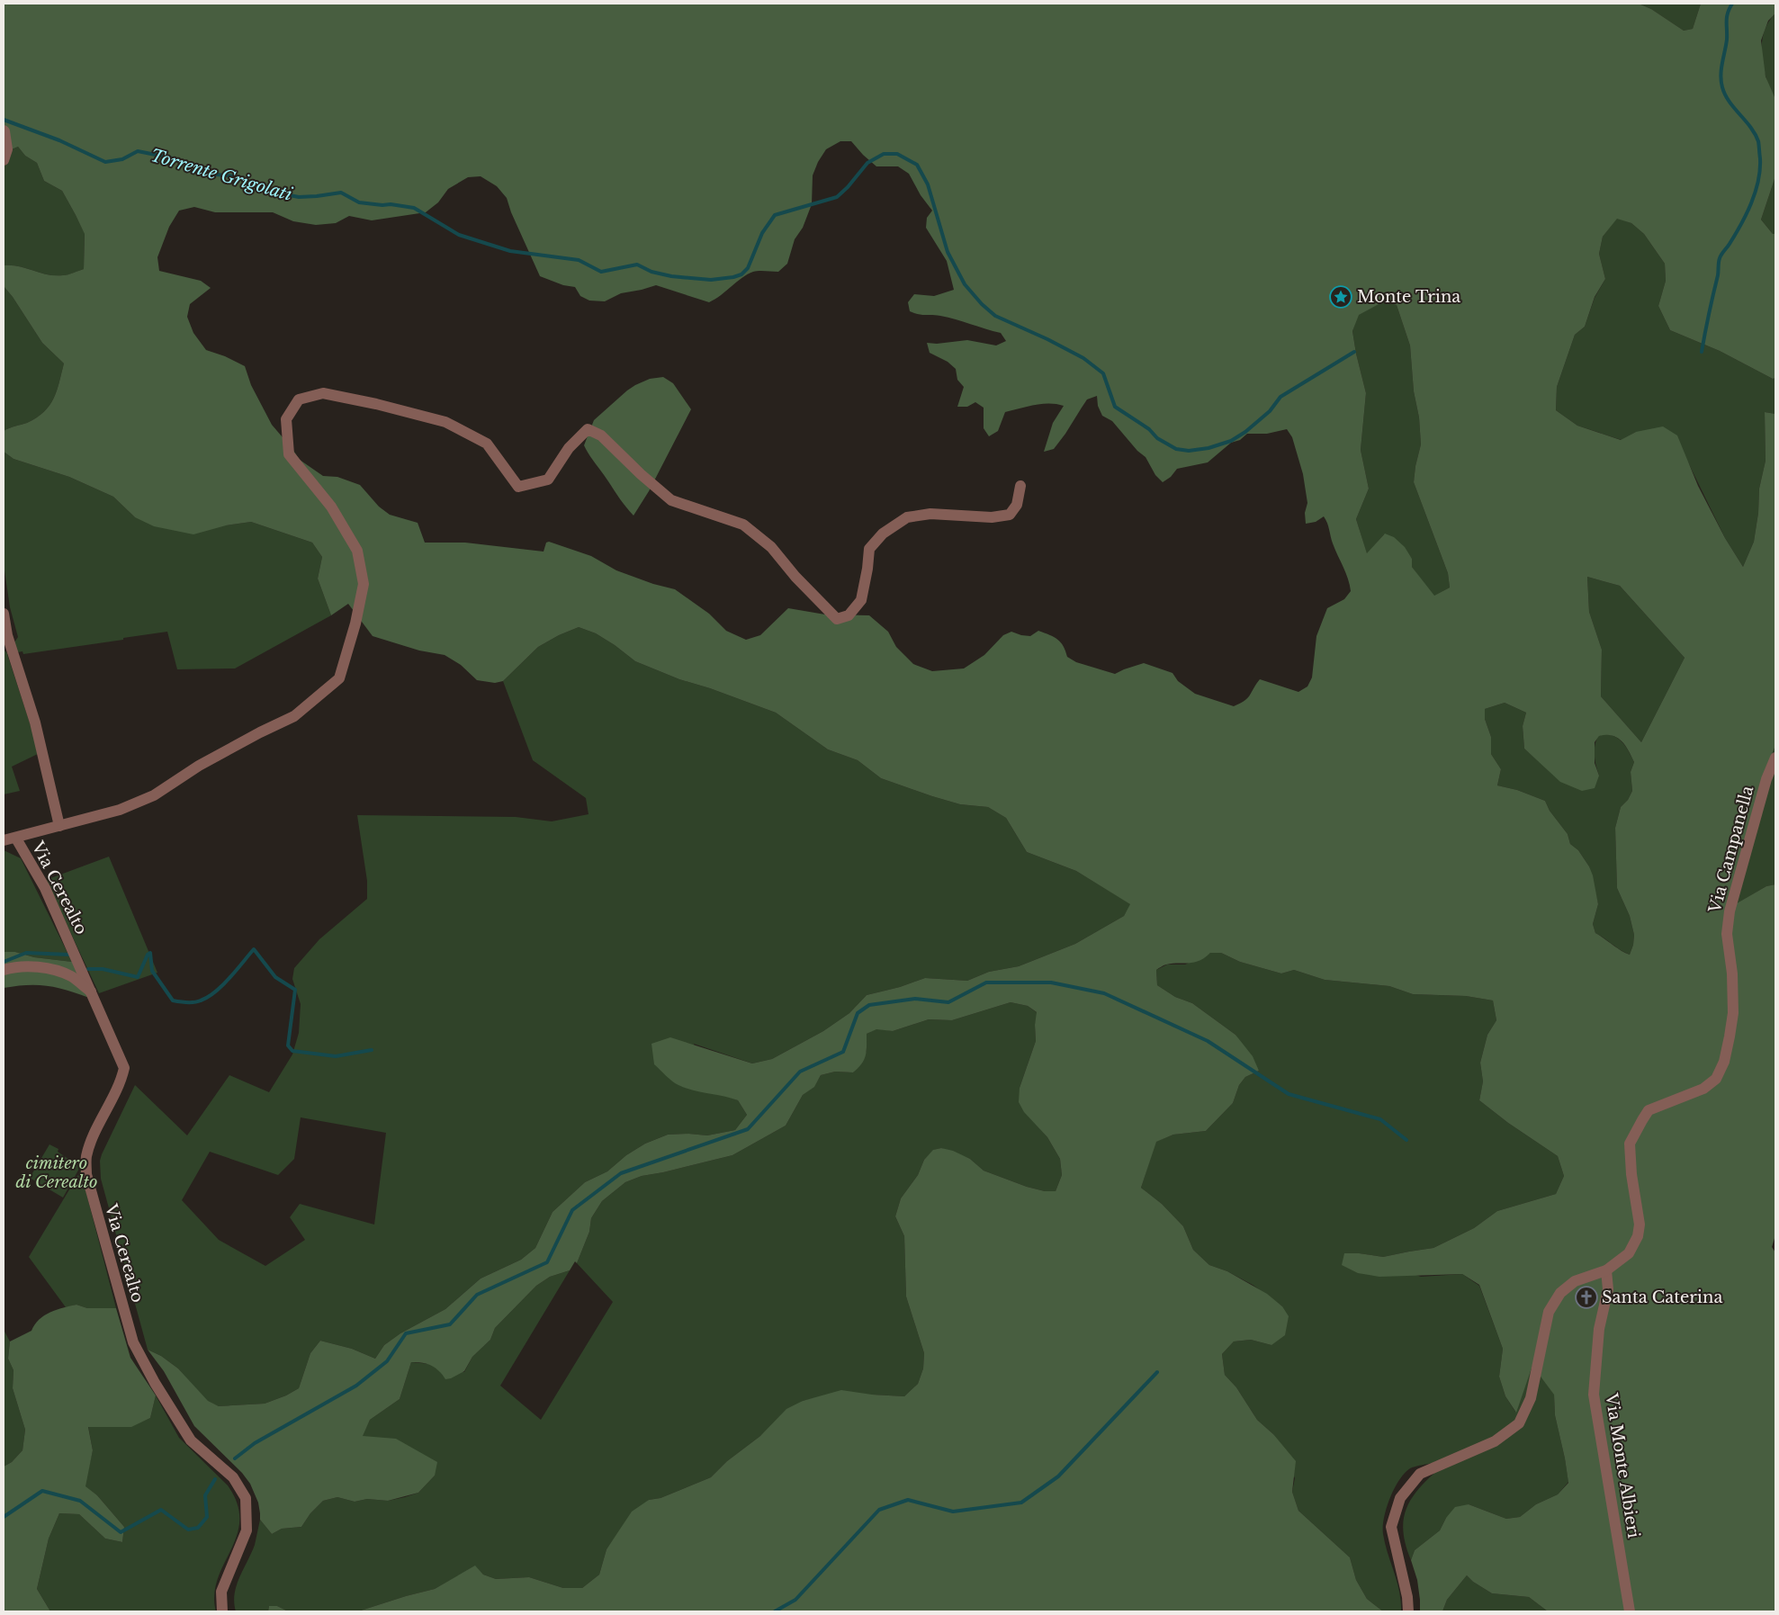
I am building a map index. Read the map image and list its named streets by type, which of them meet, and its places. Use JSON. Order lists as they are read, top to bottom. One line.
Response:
{"streets":{"street":["Via Campanella","Via Cerealto","Via Monte Albieri"]},"crossings":[["Via Campanella","Via Monte Albieri"]],"water":["Torrente Grigolati"],"parks":["cimitero di Cerealto"],"places":{"place":["Monte Trina"],"church":["Santa Caterina"]}}
